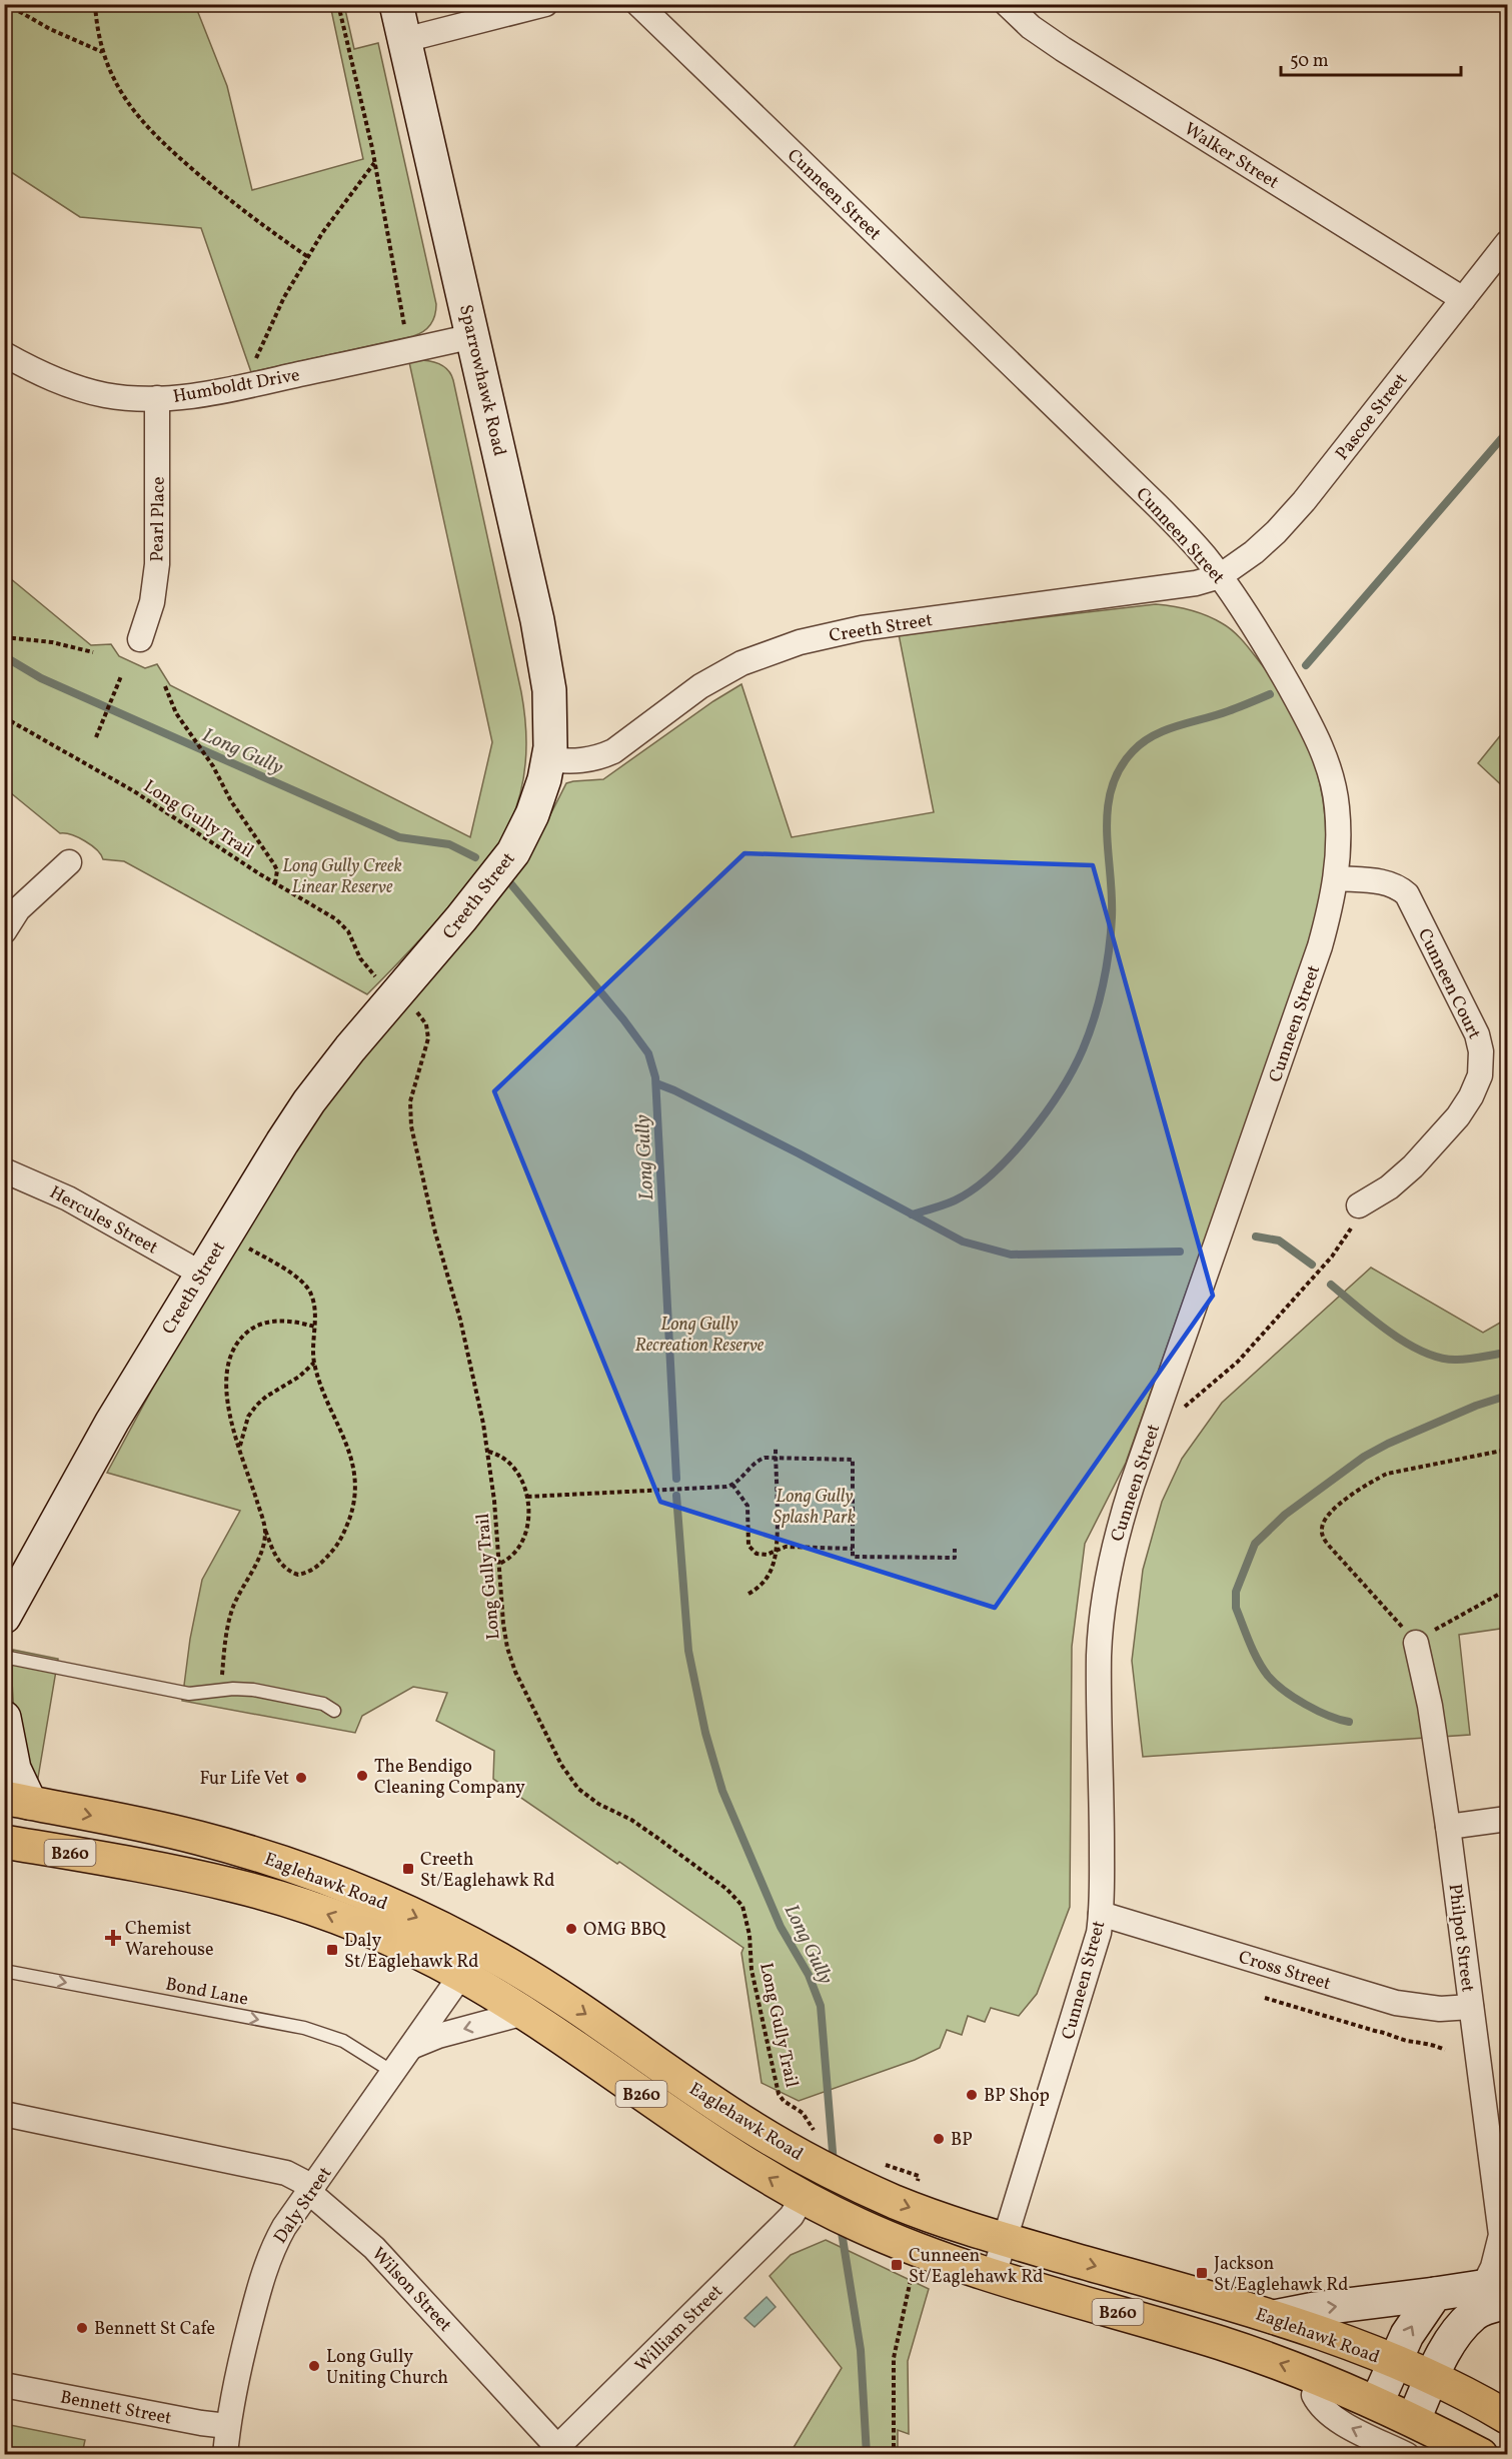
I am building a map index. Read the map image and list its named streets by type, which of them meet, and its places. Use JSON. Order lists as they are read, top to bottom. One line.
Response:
{"streets":{"main road":["Sparrowhawk Road","Creeth Street","B260","Eaglehawk Road"],"street":["Walker Street","Cunneen Street","Humboldt Drive","Pascoe Street","Pearl Place","Cunneen Court","Hercules Street","Philpot Street","Cross Street","Daly Street","Wilson Street","William Street","Bennett Street"],"lane":["Bond Lane"],"path":["Long Gully Trail"]},"crossings":[["Walker Street","Pascoe Street"],["Cunneen Street","Pascoe Street"],["Cunneen Street","Creeth Street"],["Cunneen Street","Cunneen Court"],["Cunneen Street","Eaglehawk Road"],["Cunneen Street","Cross Street"],["Sparrowhawk Road","Humboldt Drive"],["Sparrowhawk Road","Creeth Street"],["Humboldt Drive","Pearl Place"],["Pascoe Street","Creeth Street"],["Creeth Street","Hercules Street"],["Eaglehawk Road","Daly Street"],["Eaglehawk Road","William Street"],["Philpot Street","Cross Street"],["Bond Lane","Daly Street"],["Daly Street","Wilson Street"],["Daly Street","Bennett Street"],["Wilson Street","William Street"]],"one_way":["Bond Lane"],"water":["Long Gully"],"parks":["Long Gully Creek Linear Reserve","Long Gully Recreation Reserve","Long Gully Splash Park"],"places":{"other":["The Bendigo Cleaning Company","Fur Life Vet","OMG BBQ","BP Shop","BP","Bennett St Cafe","Long Gully Uniting Church"],"transit":["Creeth St/Eaglehawk Rd","Daly St/Eaglehawk Rd","Cunneen St/Eaglehawk Rd","Jackson St/Eaglehawk Rd"],"health":["Chemist Warehouse"]},"scale_bar":"50 m"}
